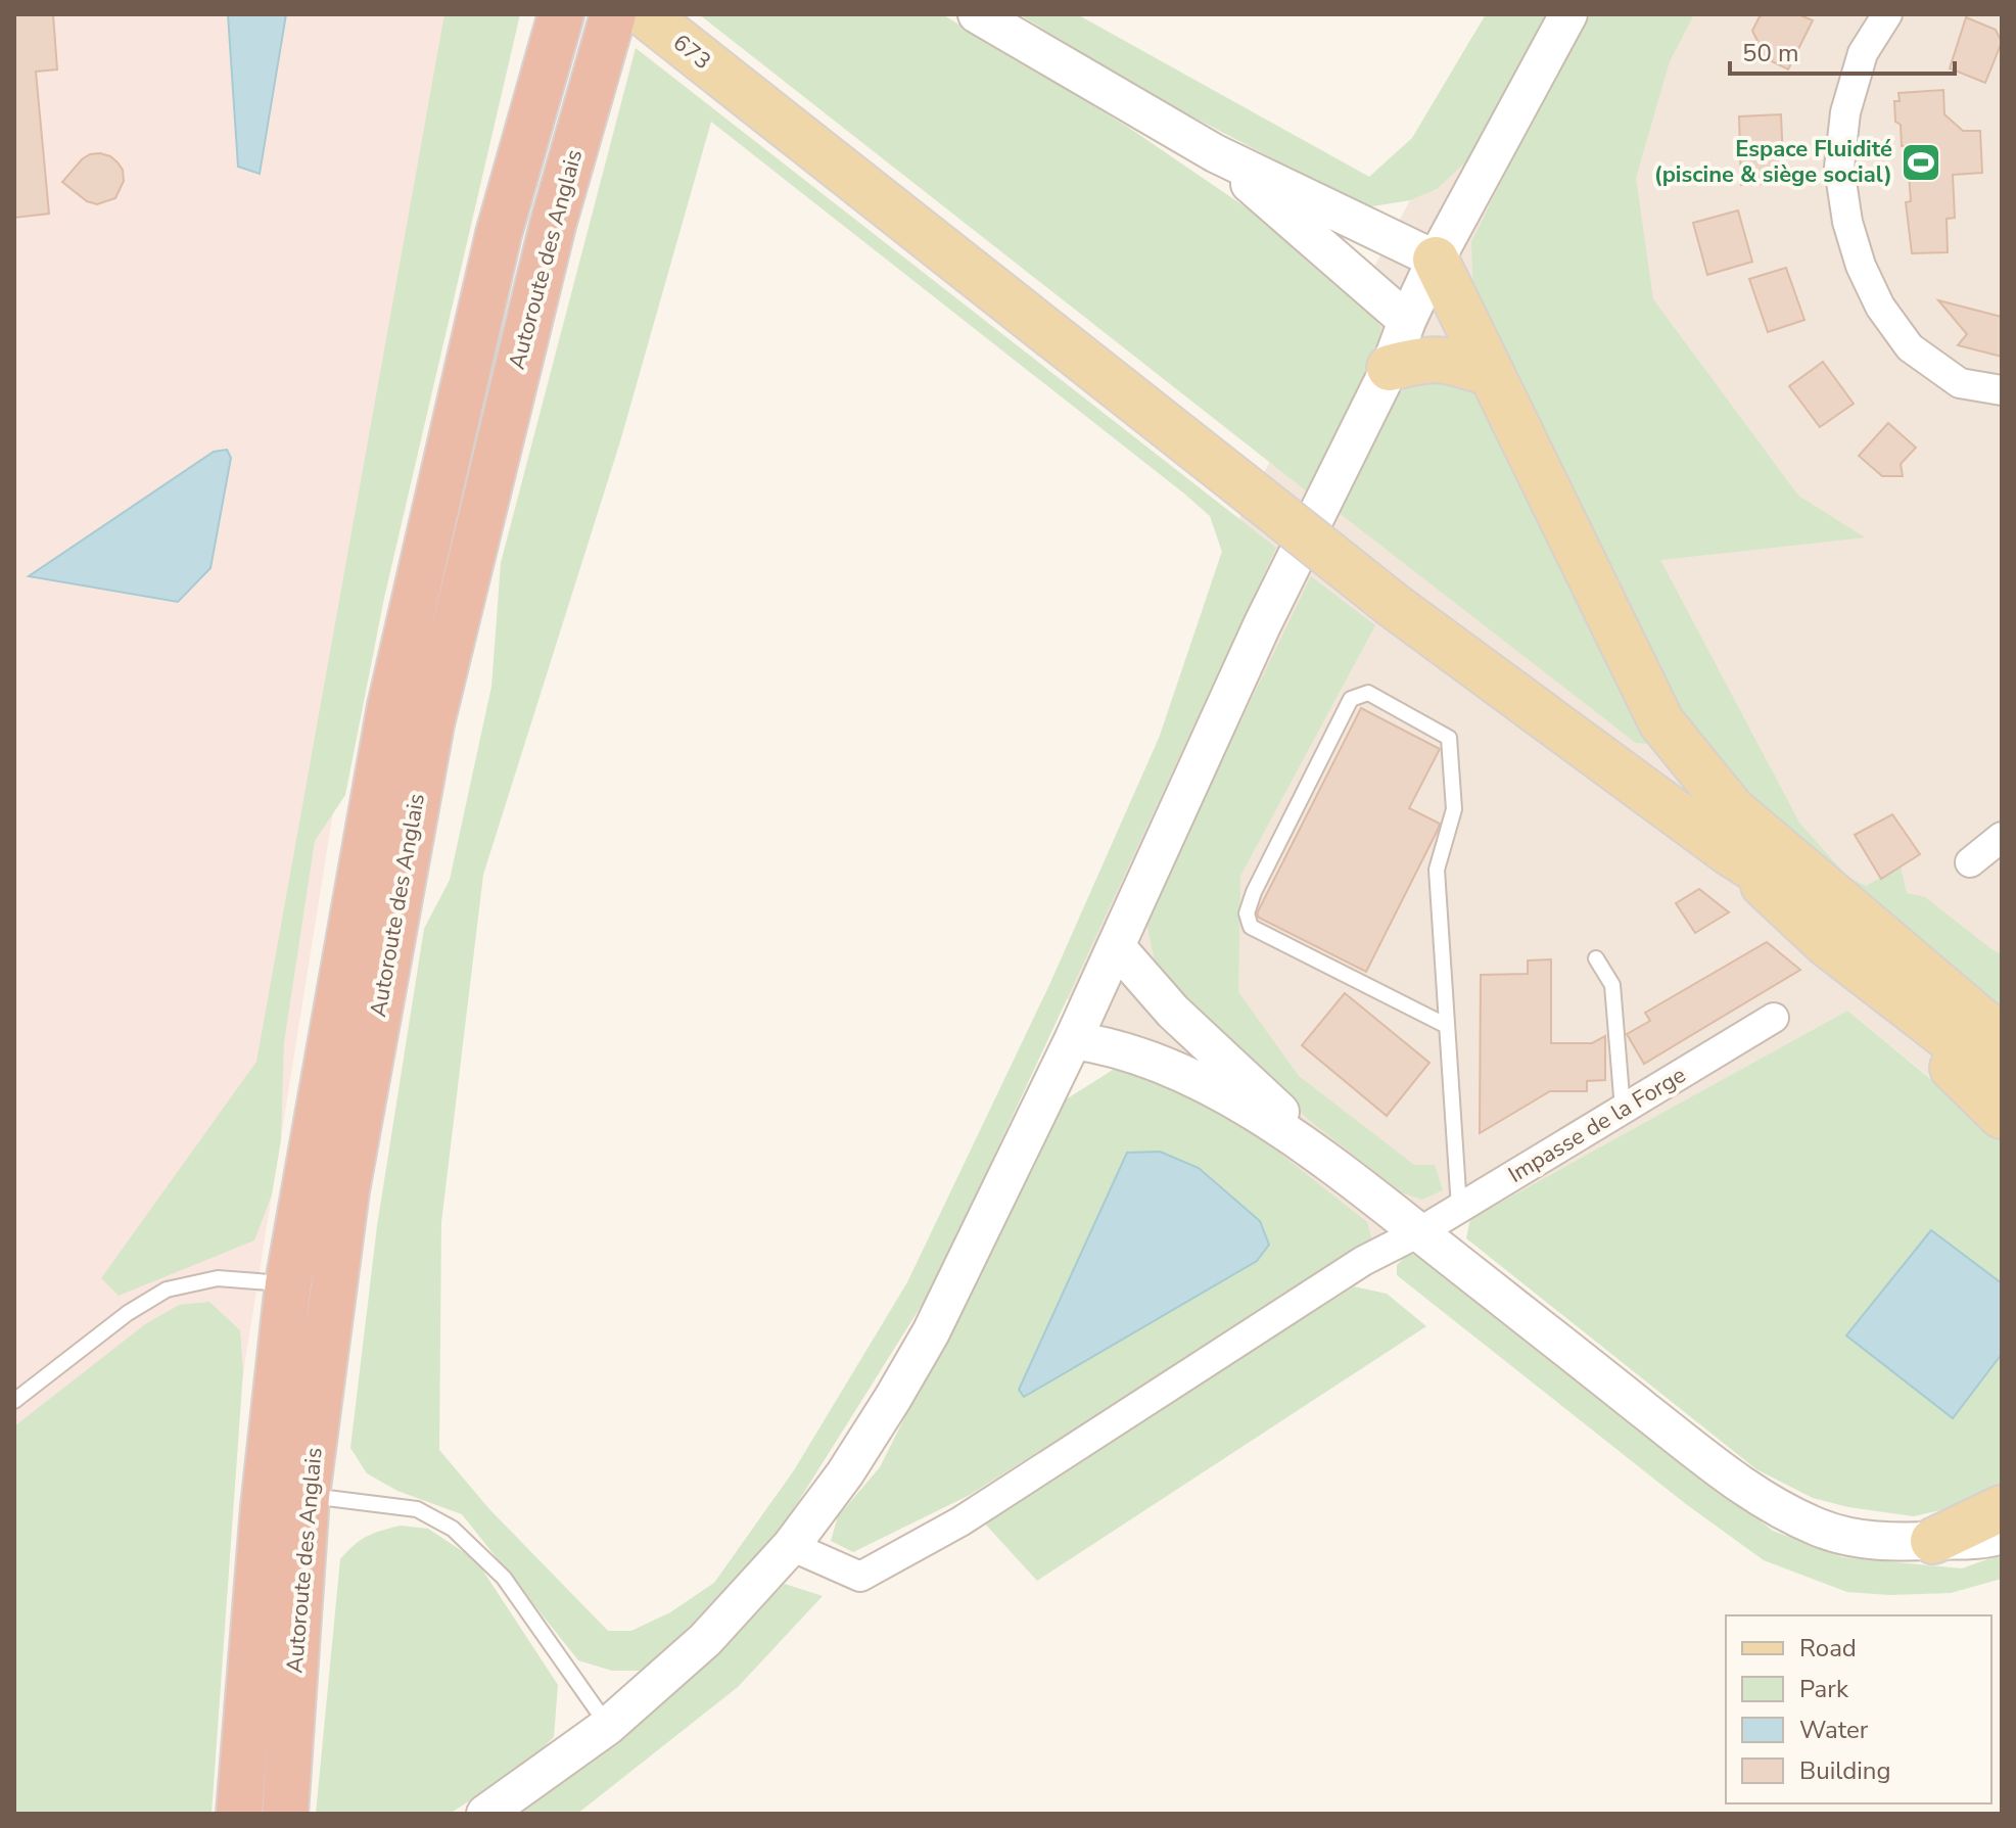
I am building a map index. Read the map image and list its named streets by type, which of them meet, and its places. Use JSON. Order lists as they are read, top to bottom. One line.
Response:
{"streets":{"highway":["Autoroute des Anglais"],"main road":["673"],"street":["Impasse de la Forge"]},"places":{"sports":["Espace Fluidité (piscine & siège social)"]},"legend":["Road","Park","Water","Building"],"scale_bar":"50 m"}
